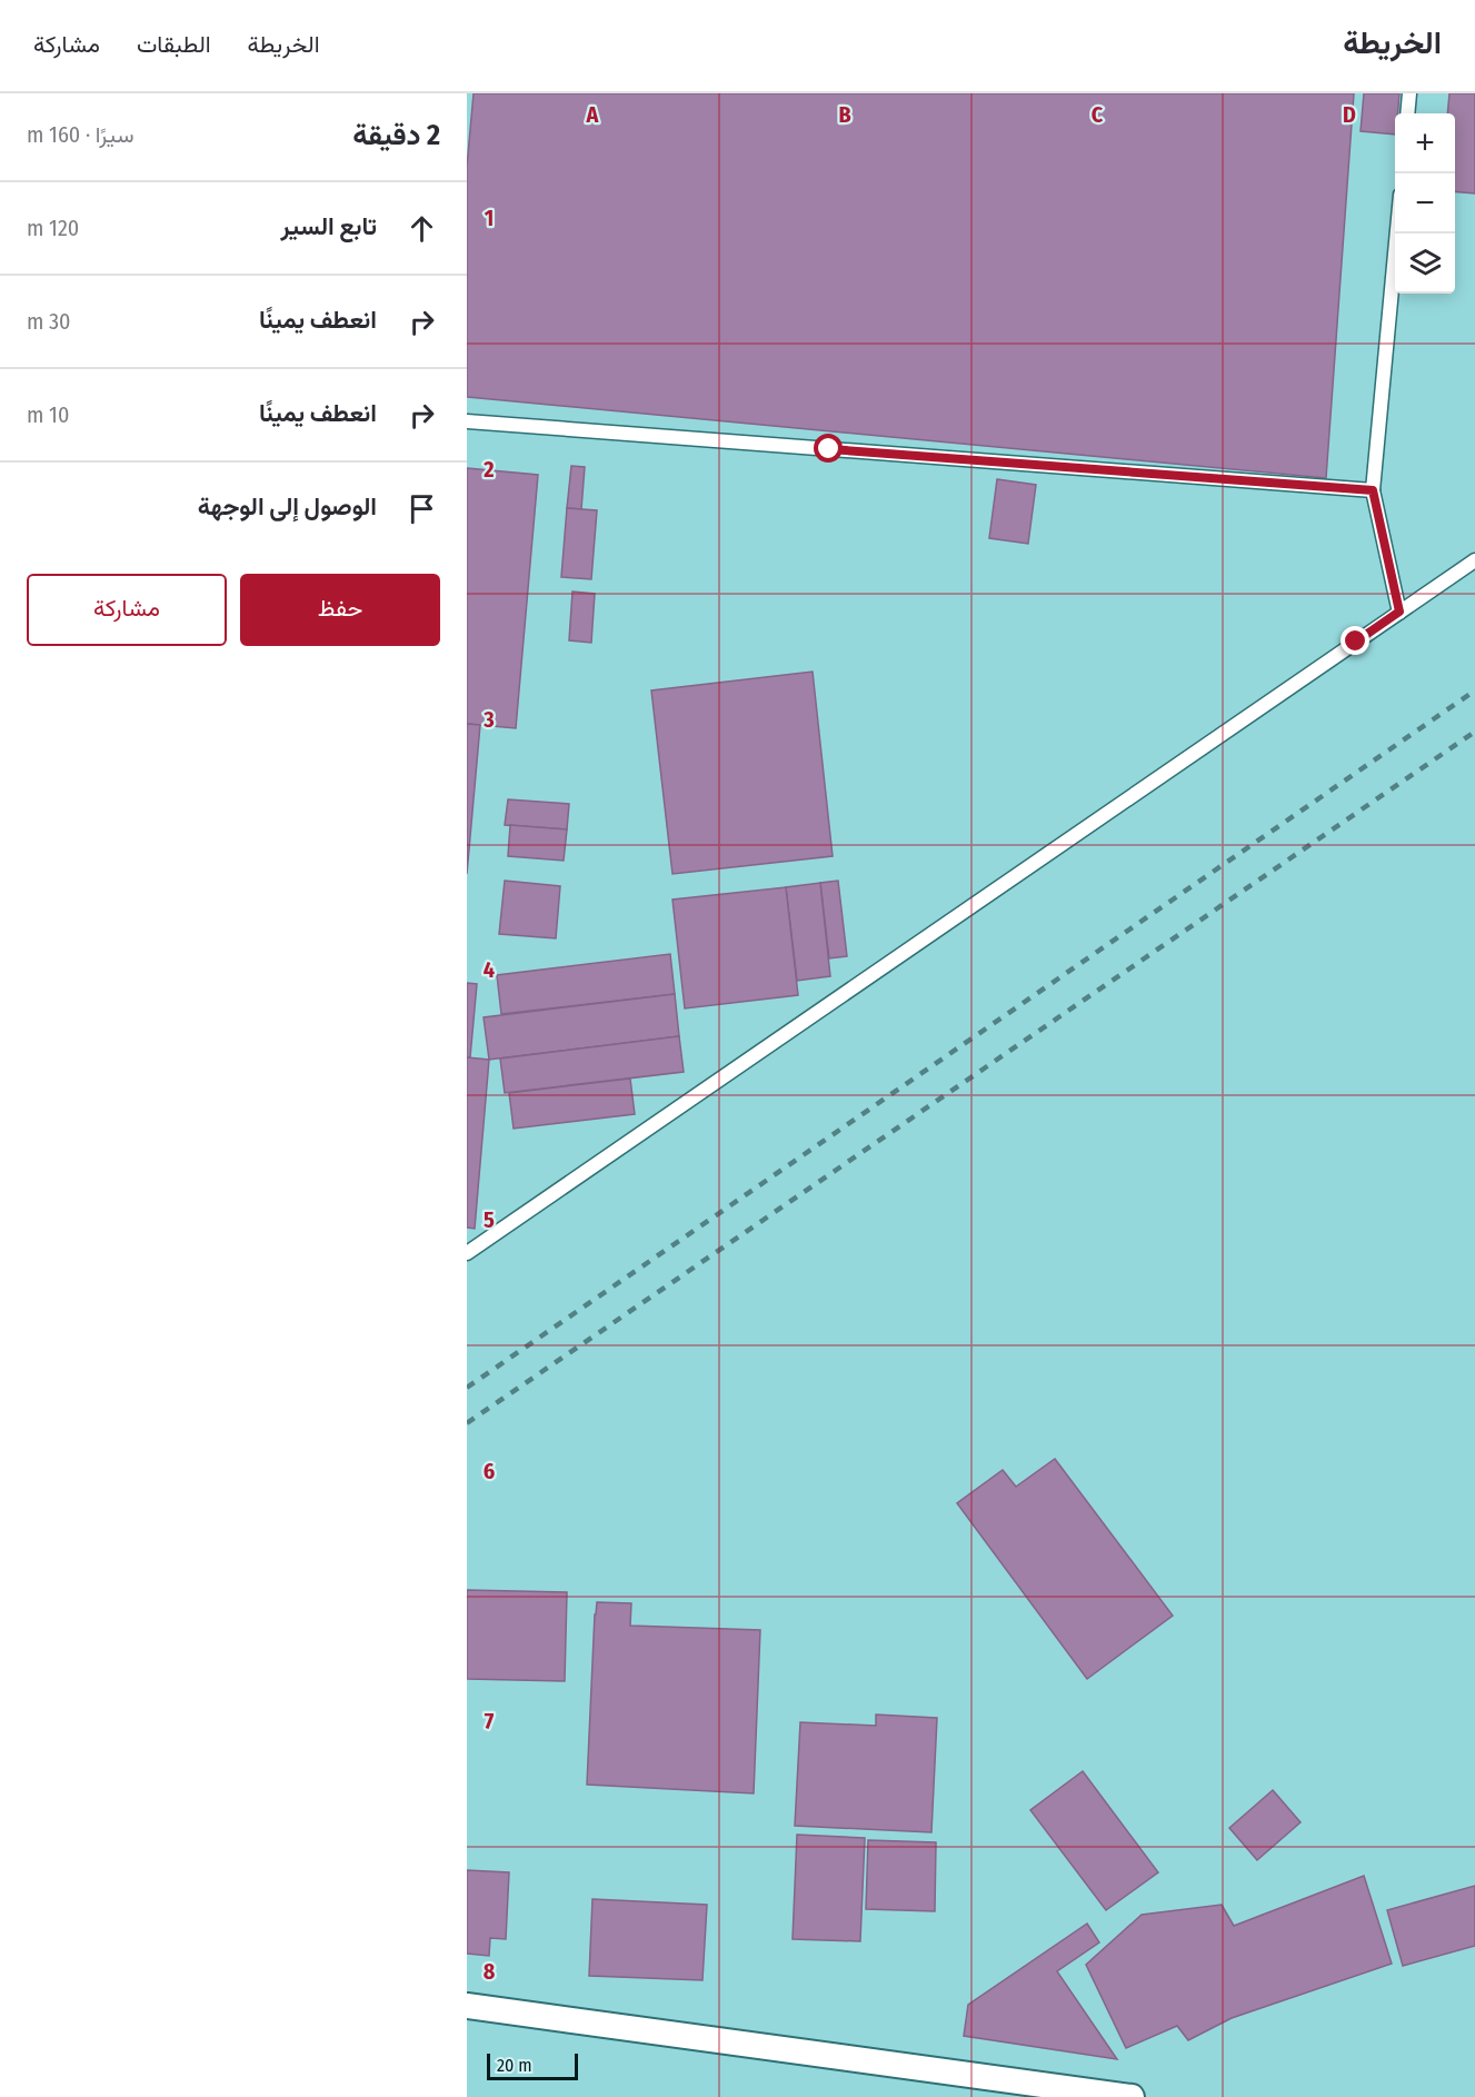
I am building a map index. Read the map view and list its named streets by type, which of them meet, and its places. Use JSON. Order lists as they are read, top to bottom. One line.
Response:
{"scale_bar":"20 m","page":{"header":"الخريطة","nav":["الخريطة","الطبقات","مشاركة"],"heading":["2 دقيقة","سيرًا · 160 m"],"map_buttons":["+","−"],"list":[["تابع السير","120 m"],["انعطف يمينًا","30 m"],["انعطف يمينًا","10 m"],"الوصول إلى الوجهة"],"buttons":["حفظ","مشاركة"],"scale":"20 m"},"grid":{"columns":["A","B","C","D"],"rows":["1","2","3","4","5","6","7","8"]}}
